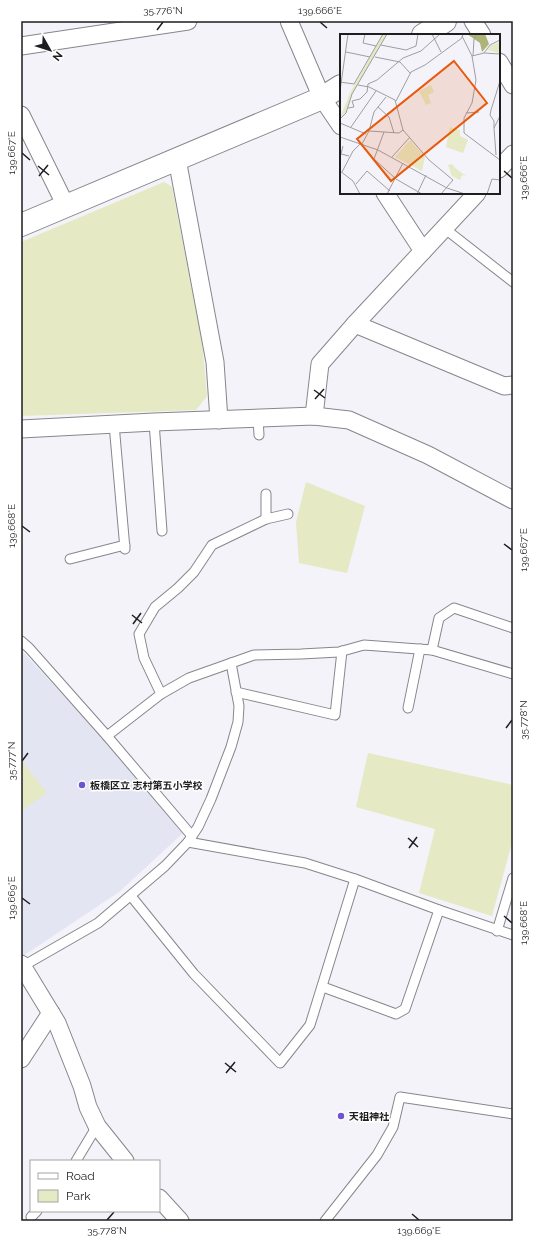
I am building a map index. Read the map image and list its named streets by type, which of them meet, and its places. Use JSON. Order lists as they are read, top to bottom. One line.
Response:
{"places":["板橋区立 志村第五小学校","天祖神社"],"legend":["Road","Park"],"north":"bottom right","coordinates":["35.776°N","139.666°E","139.667°E","139.668°E","35.778°N","35.777°N","139.669°E"]}
